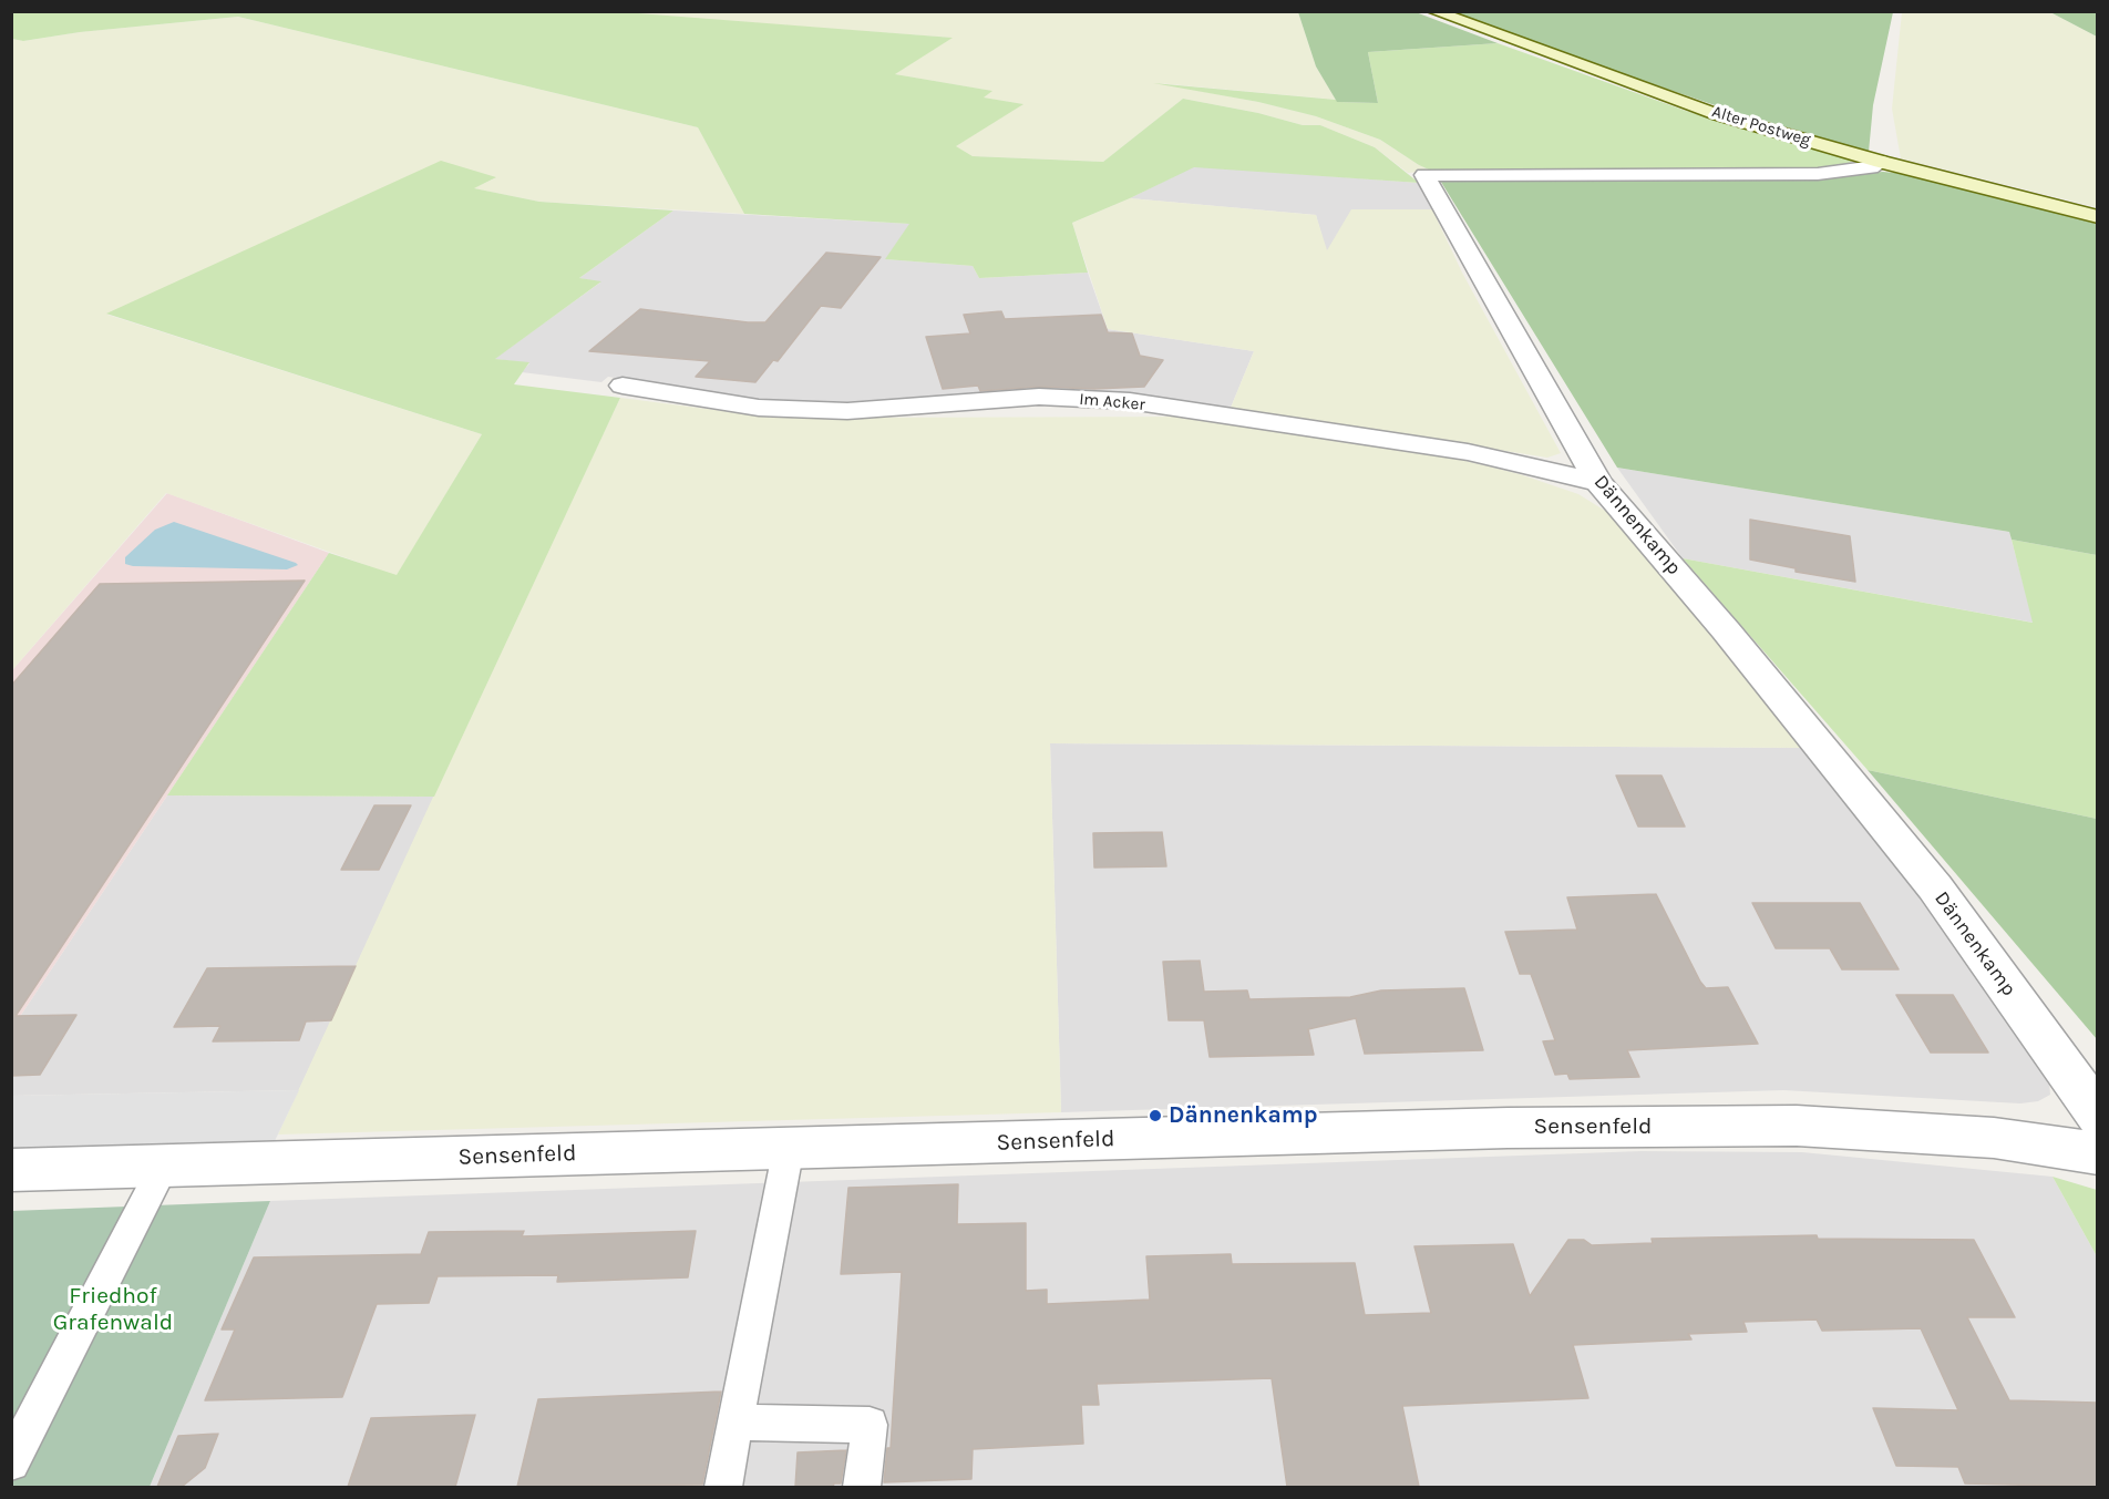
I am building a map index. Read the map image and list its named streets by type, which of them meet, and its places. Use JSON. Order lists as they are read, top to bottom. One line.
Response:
{"streets":{"main road":["Alter Postweg"],"street":["Im Acker","Dännenkamp","Sensenfeld"]},"crossings":[["Alter Postweg","Dännenkamp"],["Im Acker","Dännenkamp"]],"parks":["Friedhof Grafenwald"],"places":["Dännenkamp"]}
